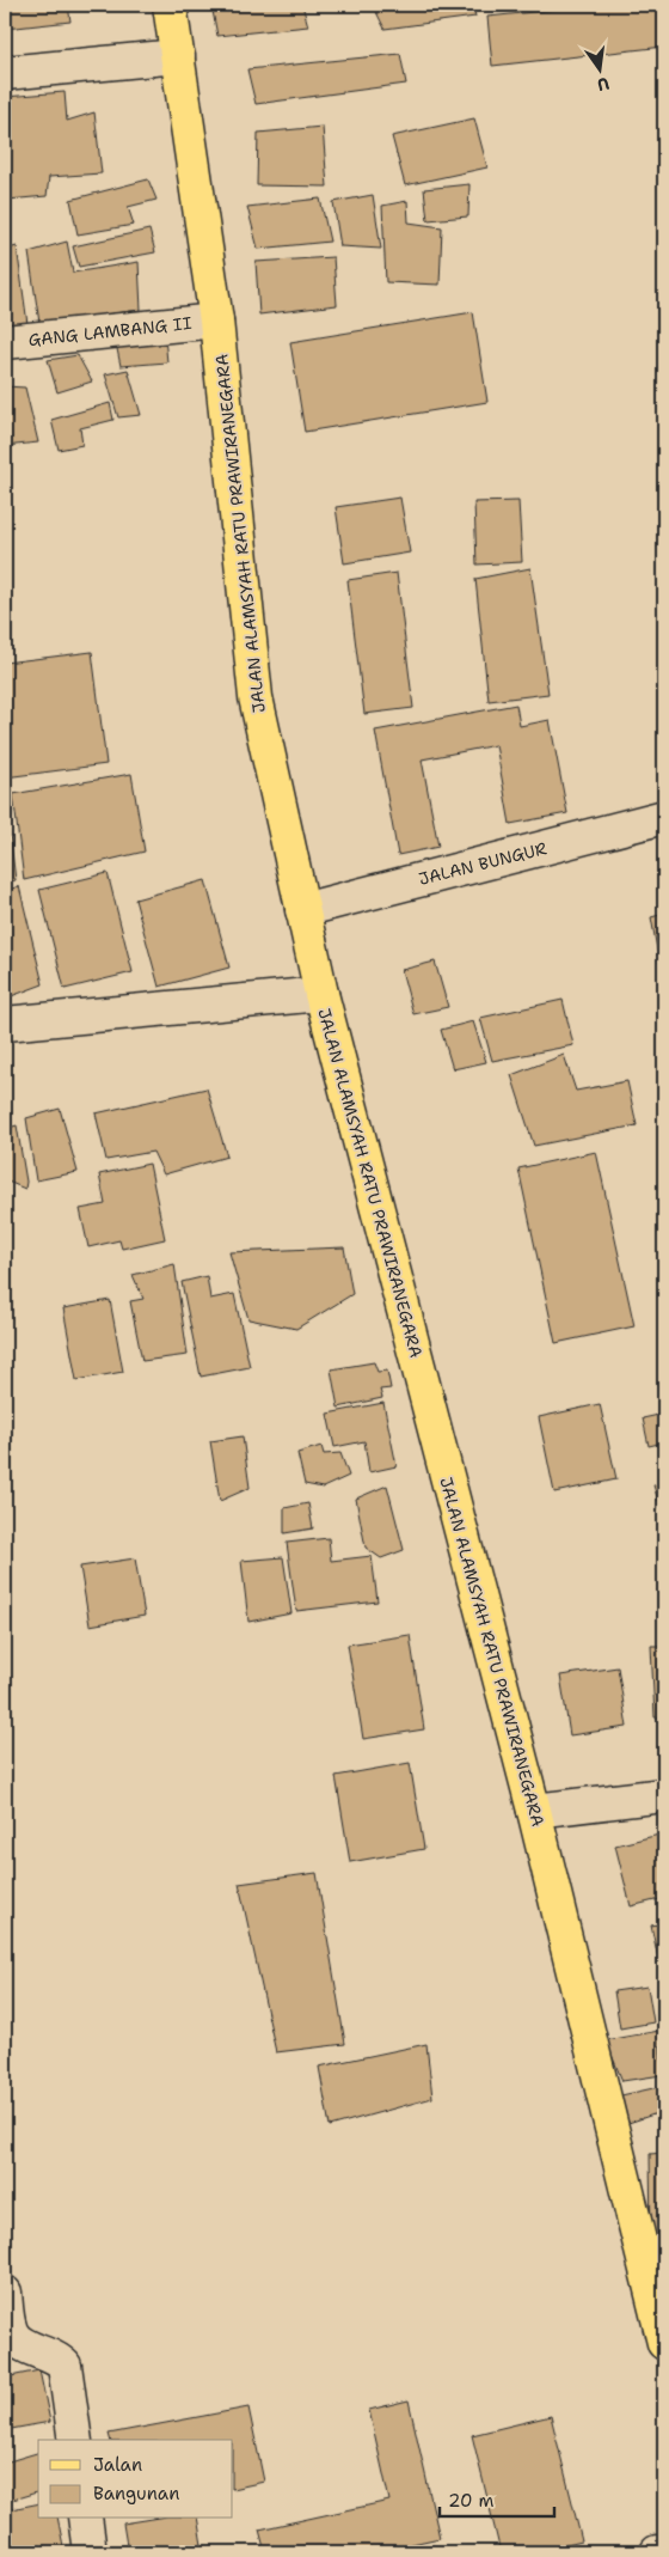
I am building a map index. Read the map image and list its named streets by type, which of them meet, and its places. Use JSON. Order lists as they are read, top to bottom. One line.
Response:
{"streets":{"main road":["JALAN ALAMSYAH RATU PRAWIRANEGARA"],"street":["GANG LAMBANG II","JALAN BUNGUR"]},"crossings":[["GANG LAMBANG II","JALAN ALAMSYAH RATU PRAWIRANEGARA"],["JALAN ALAMSYAH RATU PRAWIRANEGARA","JALAN BUNGUR"]],"legend":["Jalan","Bangunan"],"scale_bar":"20 m","north":"bottom"}
